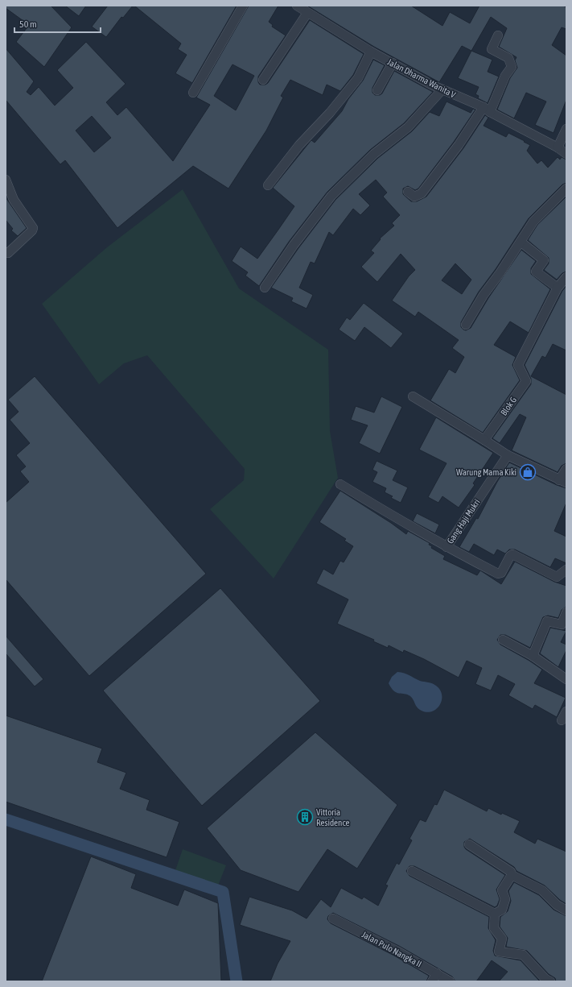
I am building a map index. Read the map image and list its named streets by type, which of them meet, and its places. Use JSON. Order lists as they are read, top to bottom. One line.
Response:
{"streets":{"street":["Jalan Dharma Wanita V","Blok G","Gang Haji Mukri","Jalan Pulo Nangka II"]},"places":{"shop":["Warung Mama Kiki"],"building":["Vittoria Residence"]},"scale_bar":"50 m"}
